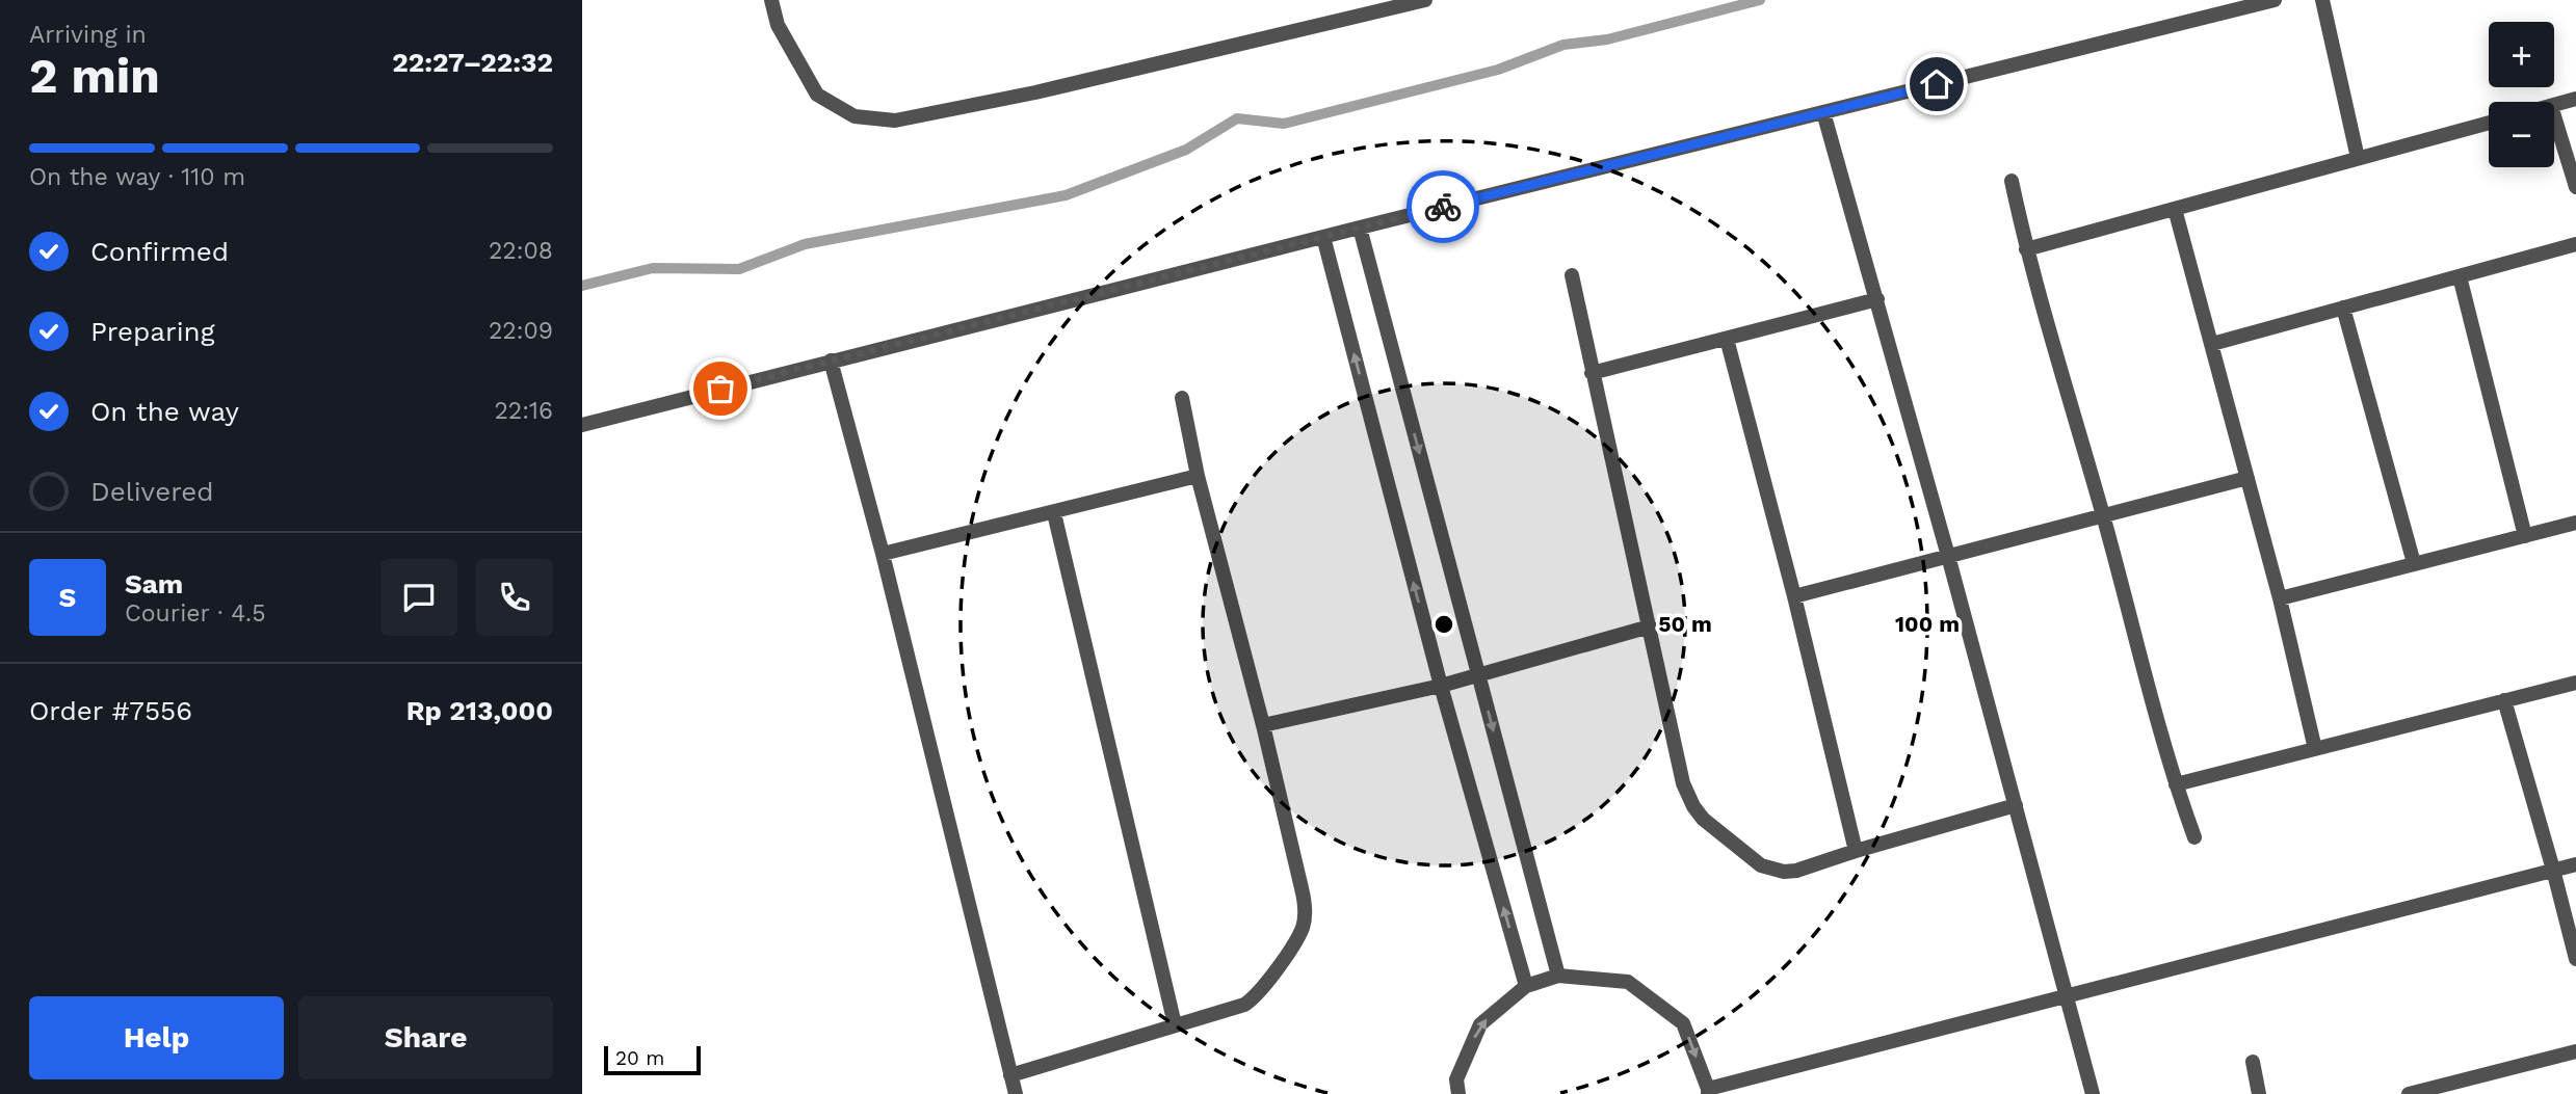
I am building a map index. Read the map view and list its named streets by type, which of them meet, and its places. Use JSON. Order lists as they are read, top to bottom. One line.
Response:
{"scale_bar":"20 m","page":{"heading":["2 min","Arriving in","22:27–22:32"],"panel":["Sam","Courier · 4.5","Order #7556","Rp 213,000"],"map_buttons":["+","−"],"bar":"On the way · 110 m","list":[["Confirmed","22:08"],["Preparing","22:09"],["On the way","22:16"],"Delivered"],"round":"S","buttons":["Help","Share"],"scale":"20 m"},"rings":["50 m","100 m"]}
